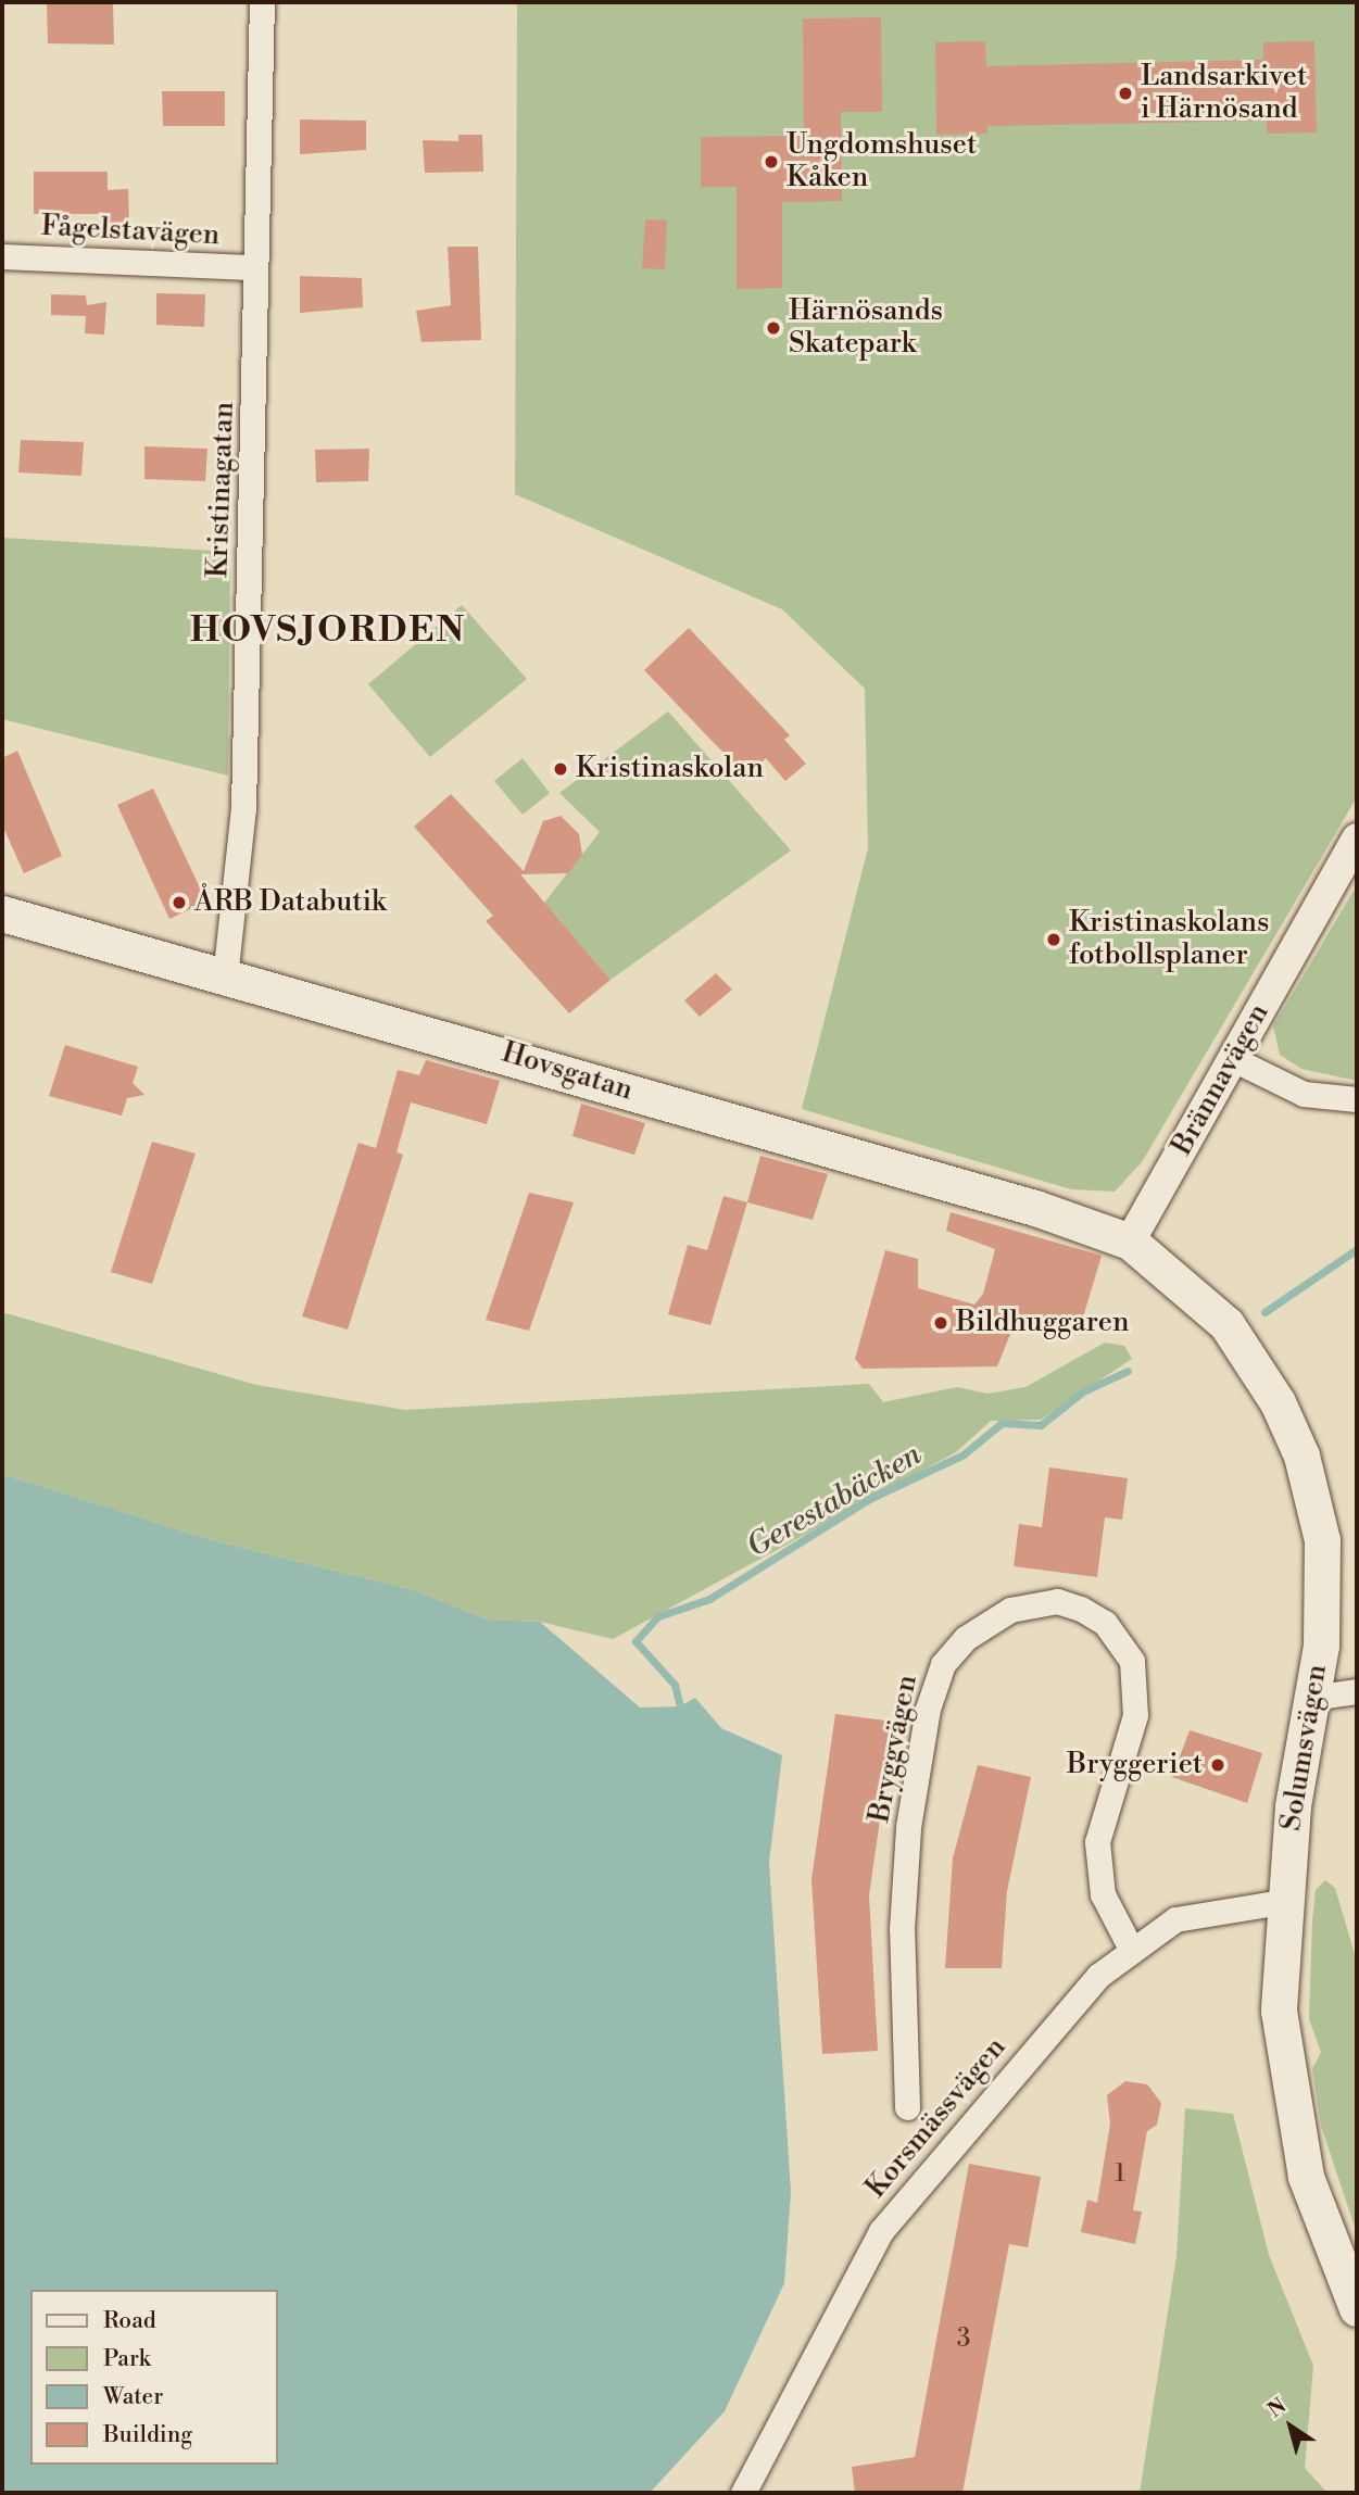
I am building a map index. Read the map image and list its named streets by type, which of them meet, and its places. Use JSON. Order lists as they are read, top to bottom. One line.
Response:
{"streets":{"main road":["Hovsgatan","Solumsvägen"],"street":["Fågelstavägen","Kristinagatan","Brännavägen","Bryggvägen","Korsmässvägen"]},"crossings":[["Fågelstavägen","Kristinagatan"],["Kristinagatan","Hovsgatan"],["Hovsgatan","Brännavägen"],["Hovsgatan","Solumsvägen"],["Brännavägen","Solumsvägen"],["Solumsvägen","Korsmässvägen"],["Bryggvägen","Korsmässvägen"]],"districts":["HOVSJORDEN"],"water":["Gerestabäcken"],"places":["Landsarkivet i Härnösand","Ungdomshuset Kåken","Härnösands Skatepark","Kristinaskolan","ÅRB Databutik","Kristinaskolans fotbollsplaner","Bildhuggaren","Bryggeriet"],"house_numbers":["1","3"],"legend":["Road","Park","Water","Building"],"north":"top left"}
